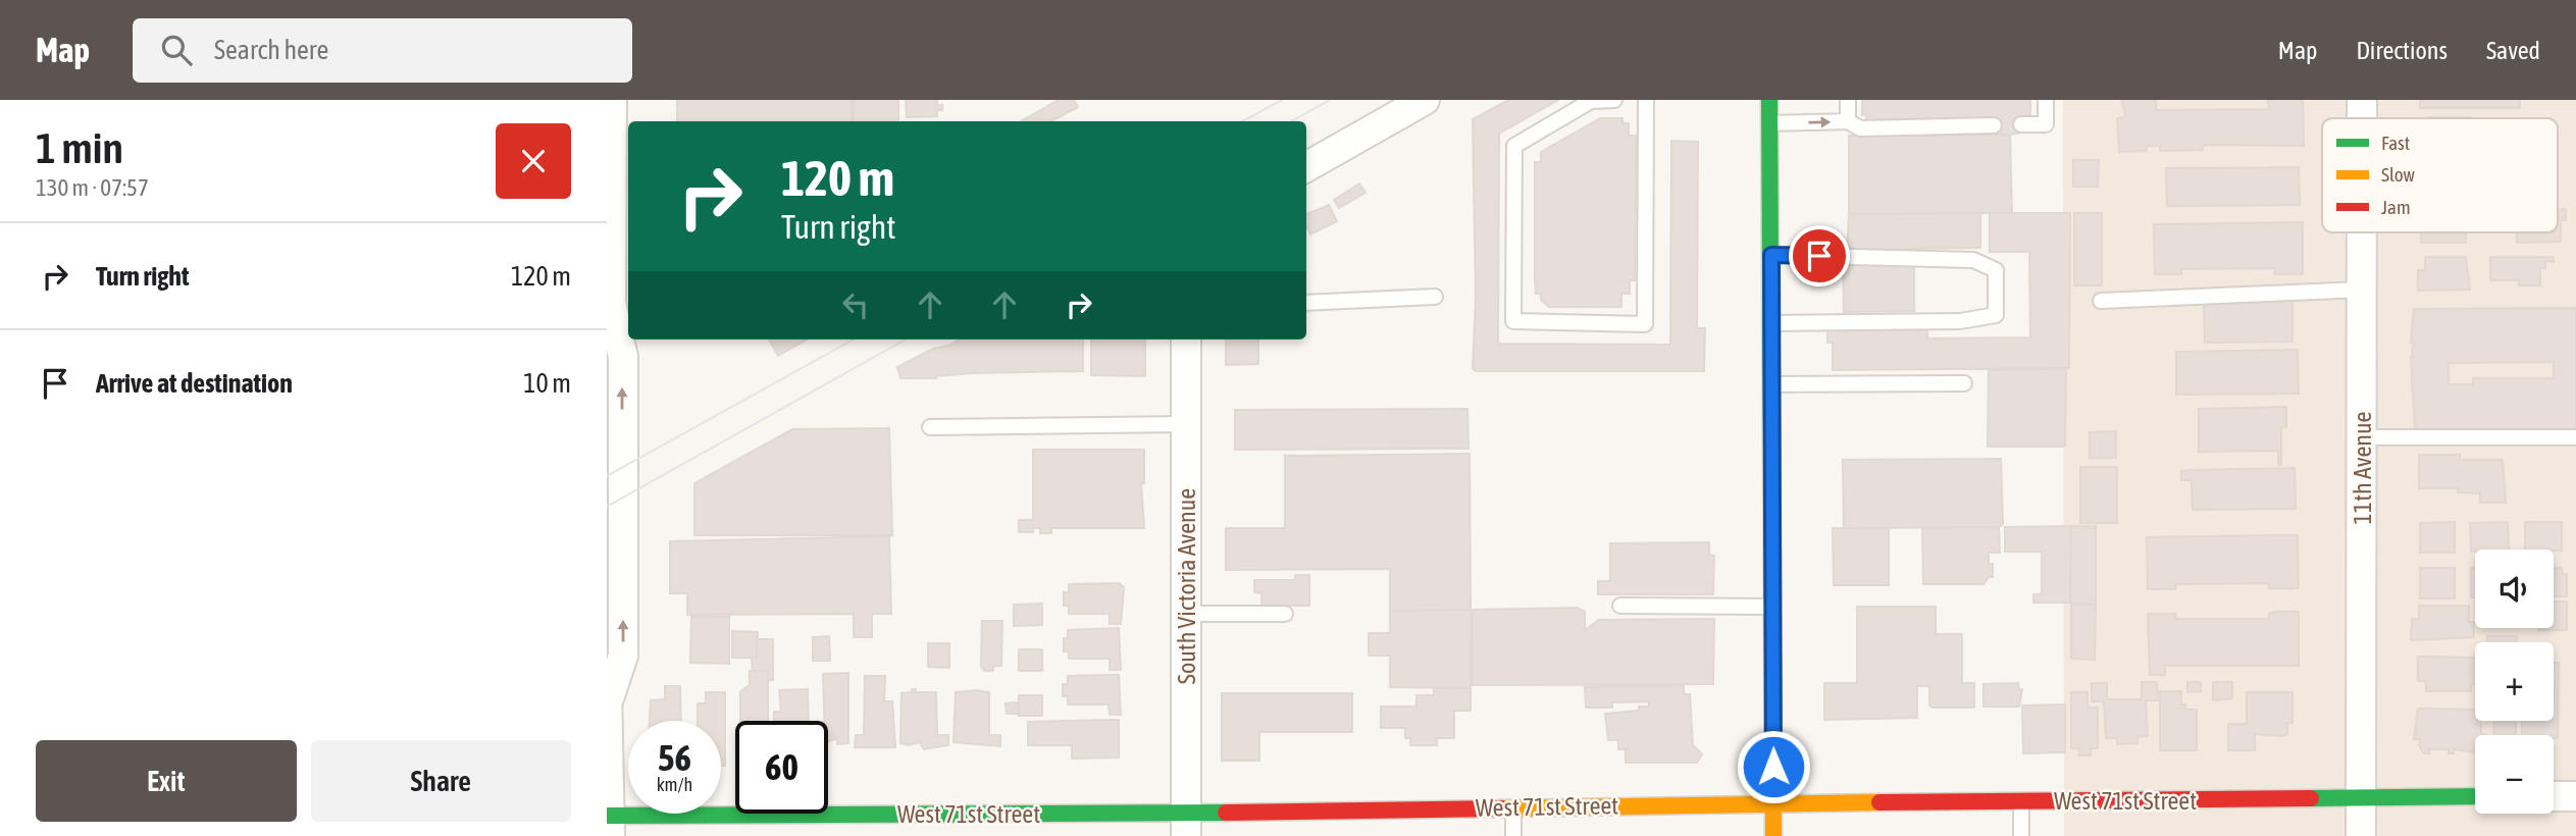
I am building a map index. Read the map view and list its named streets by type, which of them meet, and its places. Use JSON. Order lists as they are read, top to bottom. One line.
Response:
{"streets":{"street":["11th Avenue","South Victoria Avenue","West 71st Street"]},"crossings":[["11th Avenue","West 71st Street"],["South Victoria Avenue","West 71st Street"]],"legend":["Fast","Slow","Jam"],"page":{"header":"Map","search":"Search here","nav":["Map","Directions","Saved"],"heading":["1 min","130 m · 07:57"],"turn":["120 m","Turn right"],"list":[{"name":"Turn right","value":"120 m"},{"name":"Arrive at destination","value":"10 m"}],"map_buttons":["+","−"],"speed":"56 km/h","limit":"60","buttons":["Exit","Share"]}}
